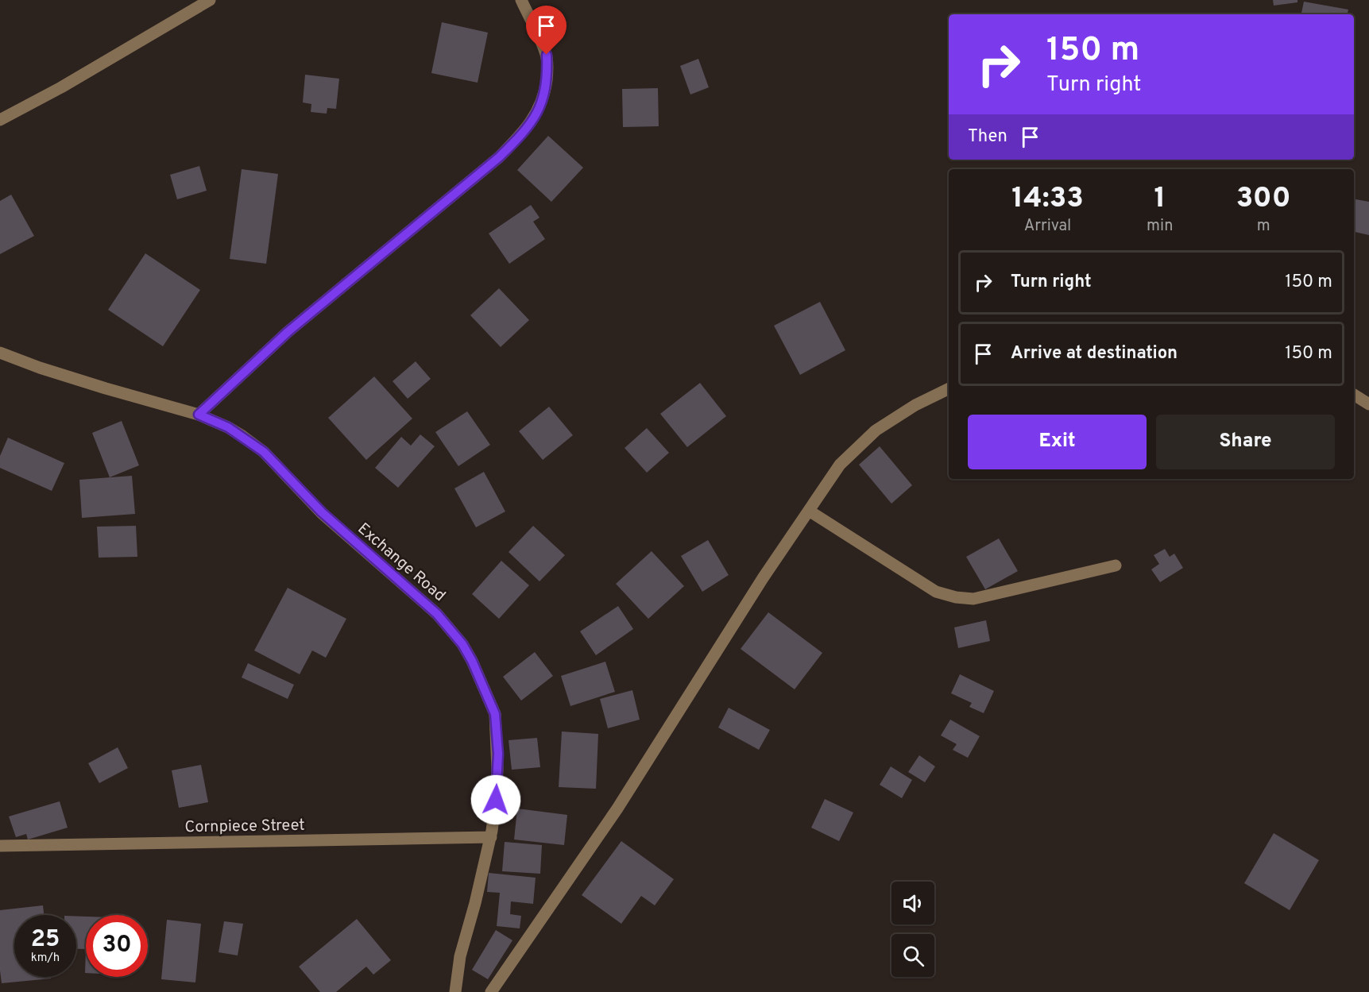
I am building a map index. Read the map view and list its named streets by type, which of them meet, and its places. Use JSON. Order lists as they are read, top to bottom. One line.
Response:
{"streets":{"street":["Exchange Road","Cornpiece Street"]},"crossings":[["Exchange Road","Cornpiece Street"]],"page":{"turn":["150 m","Turn right"],"then":"Then","eta":["14:33","Arrival","1","min","300","m"],"list":[{"name":"Turn right","value":"150 m"},{"name":"Arrive at destination","value":"150 m"}],"buttons":["Exit","Share"],"speed":"25 km/h","limit":"30"}}
